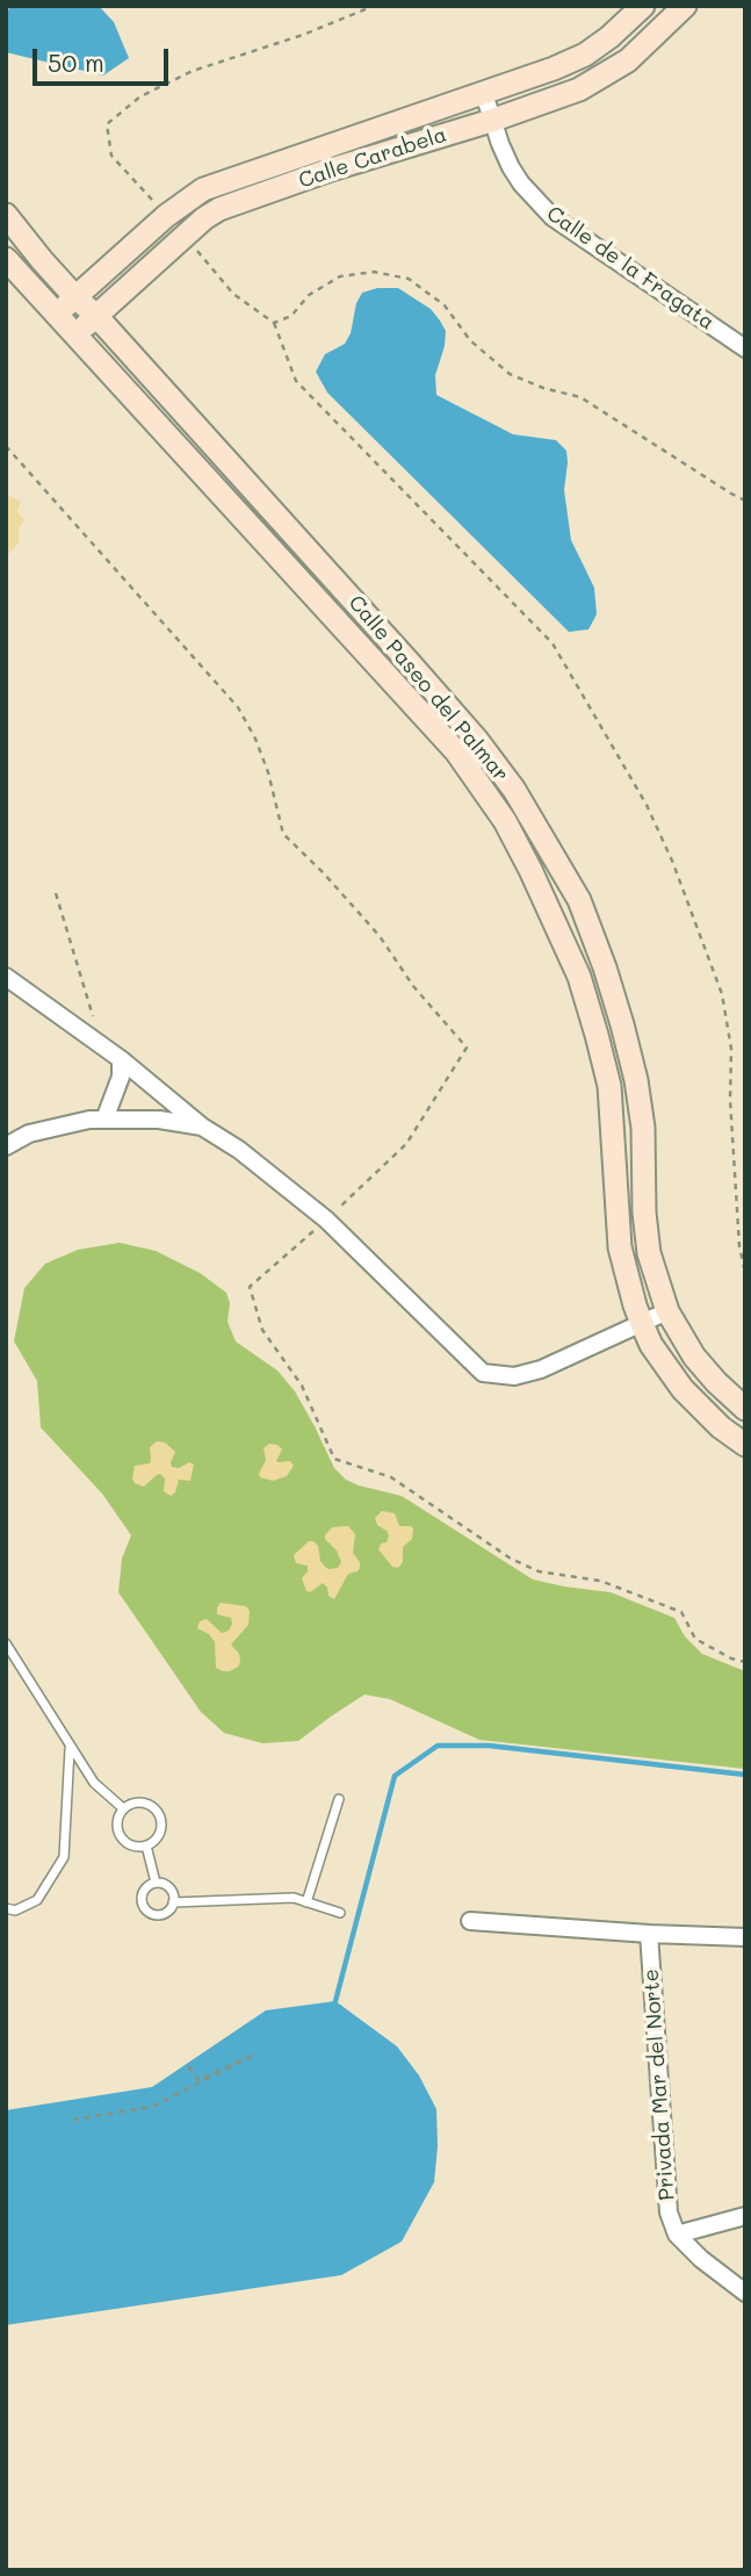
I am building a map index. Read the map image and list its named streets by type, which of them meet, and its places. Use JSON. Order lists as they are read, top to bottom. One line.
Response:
{"streets":{"street":["Calle Carabela","Calle de la Fragata","Calle Paseo del Palmar","Privada Mar del Norte"]},"crossings":[["Calle Carabela","Calle de la Fragata"],["Calle Carabela","Calle Paseo del Palmar"]],"scale_bar":"50 m"}
